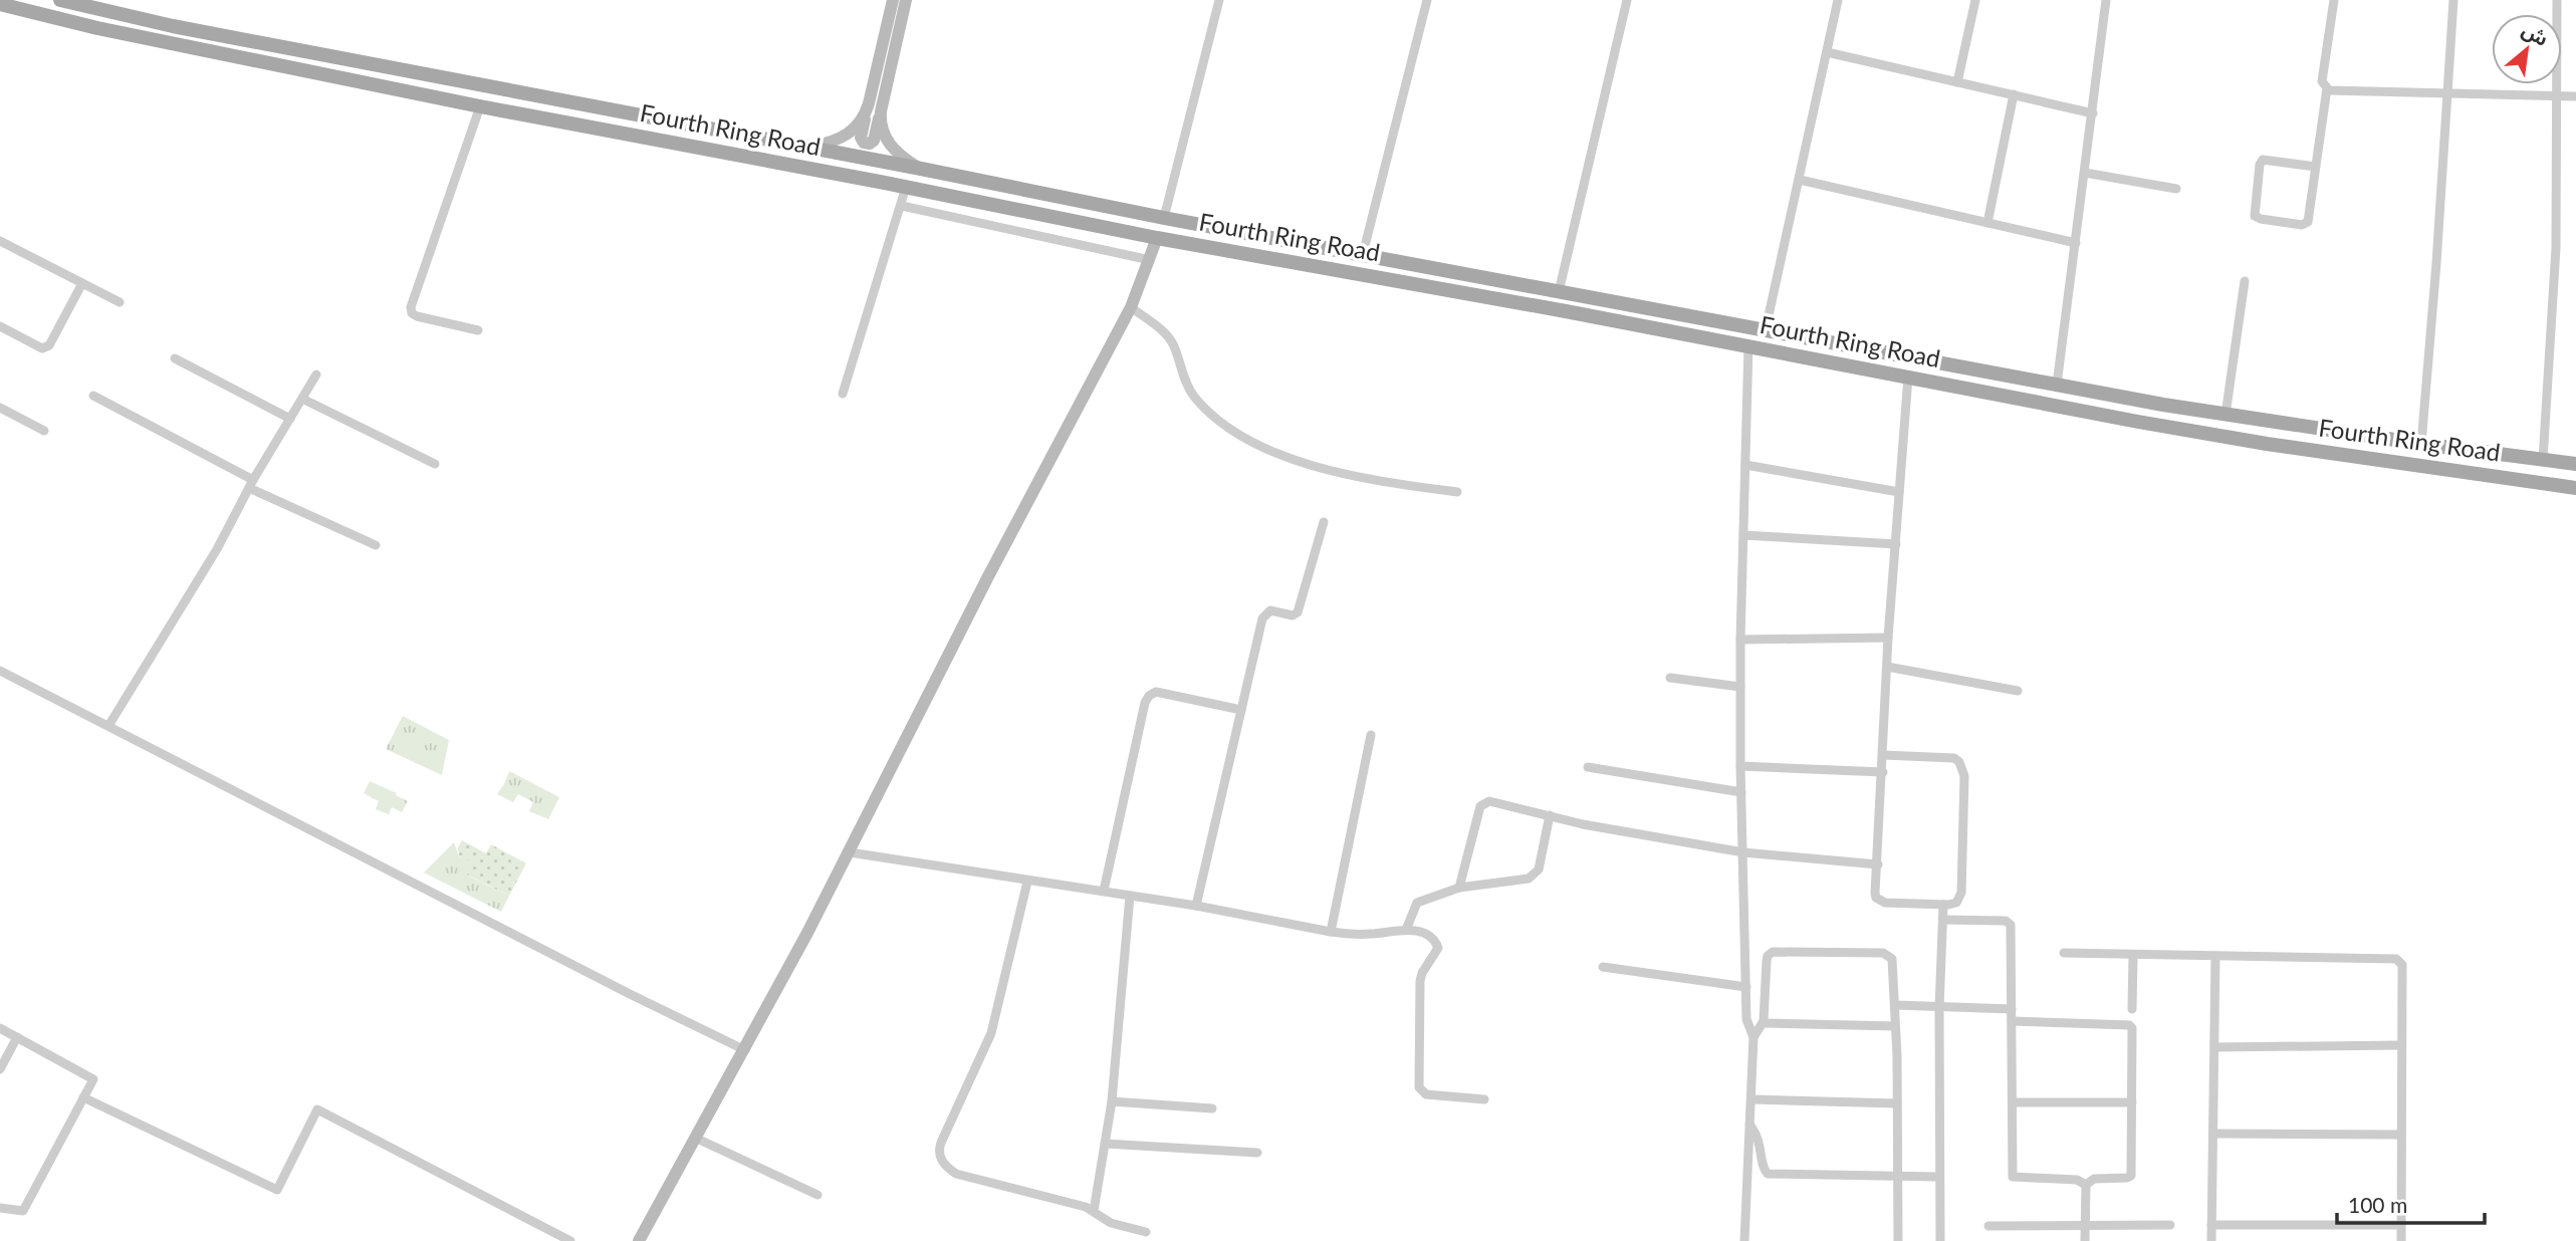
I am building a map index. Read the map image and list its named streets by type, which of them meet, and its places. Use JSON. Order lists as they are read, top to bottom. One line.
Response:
{"streets":{"main road":["Fourth Ring Road"]},"scale_bar":"100 m","north":"top right"}
